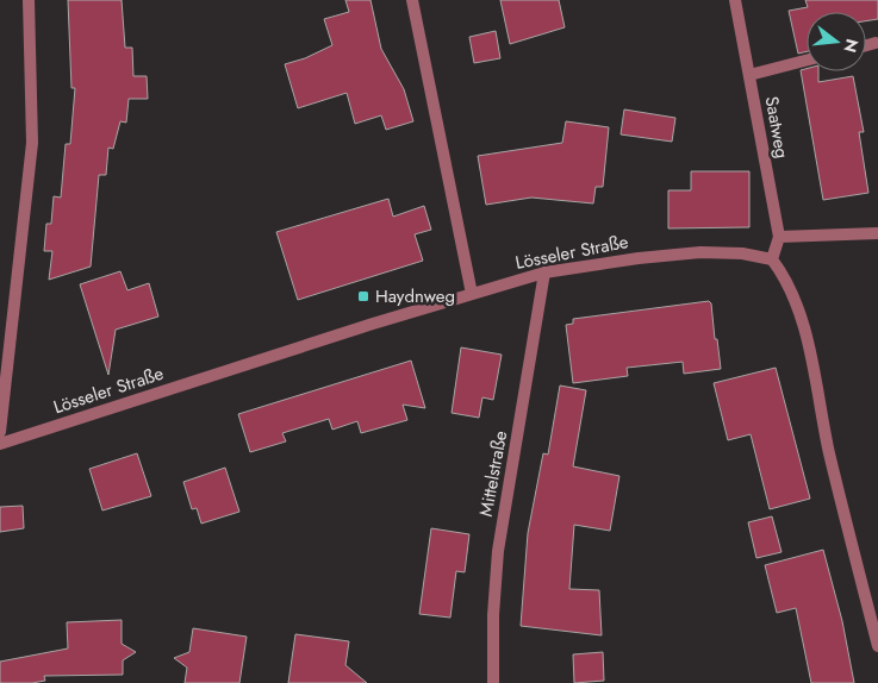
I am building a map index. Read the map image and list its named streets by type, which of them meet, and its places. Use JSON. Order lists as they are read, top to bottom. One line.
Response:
{"streets":{"street":["Saatweg","Lösseler Straße","Mittelstraße"]},"crossings":[["Saatweg","Lösseler Straße"],["Lösseler Straße","Mittelstraße"]],"places":{"transit":["Haydnweg"]},"north":"right"}
